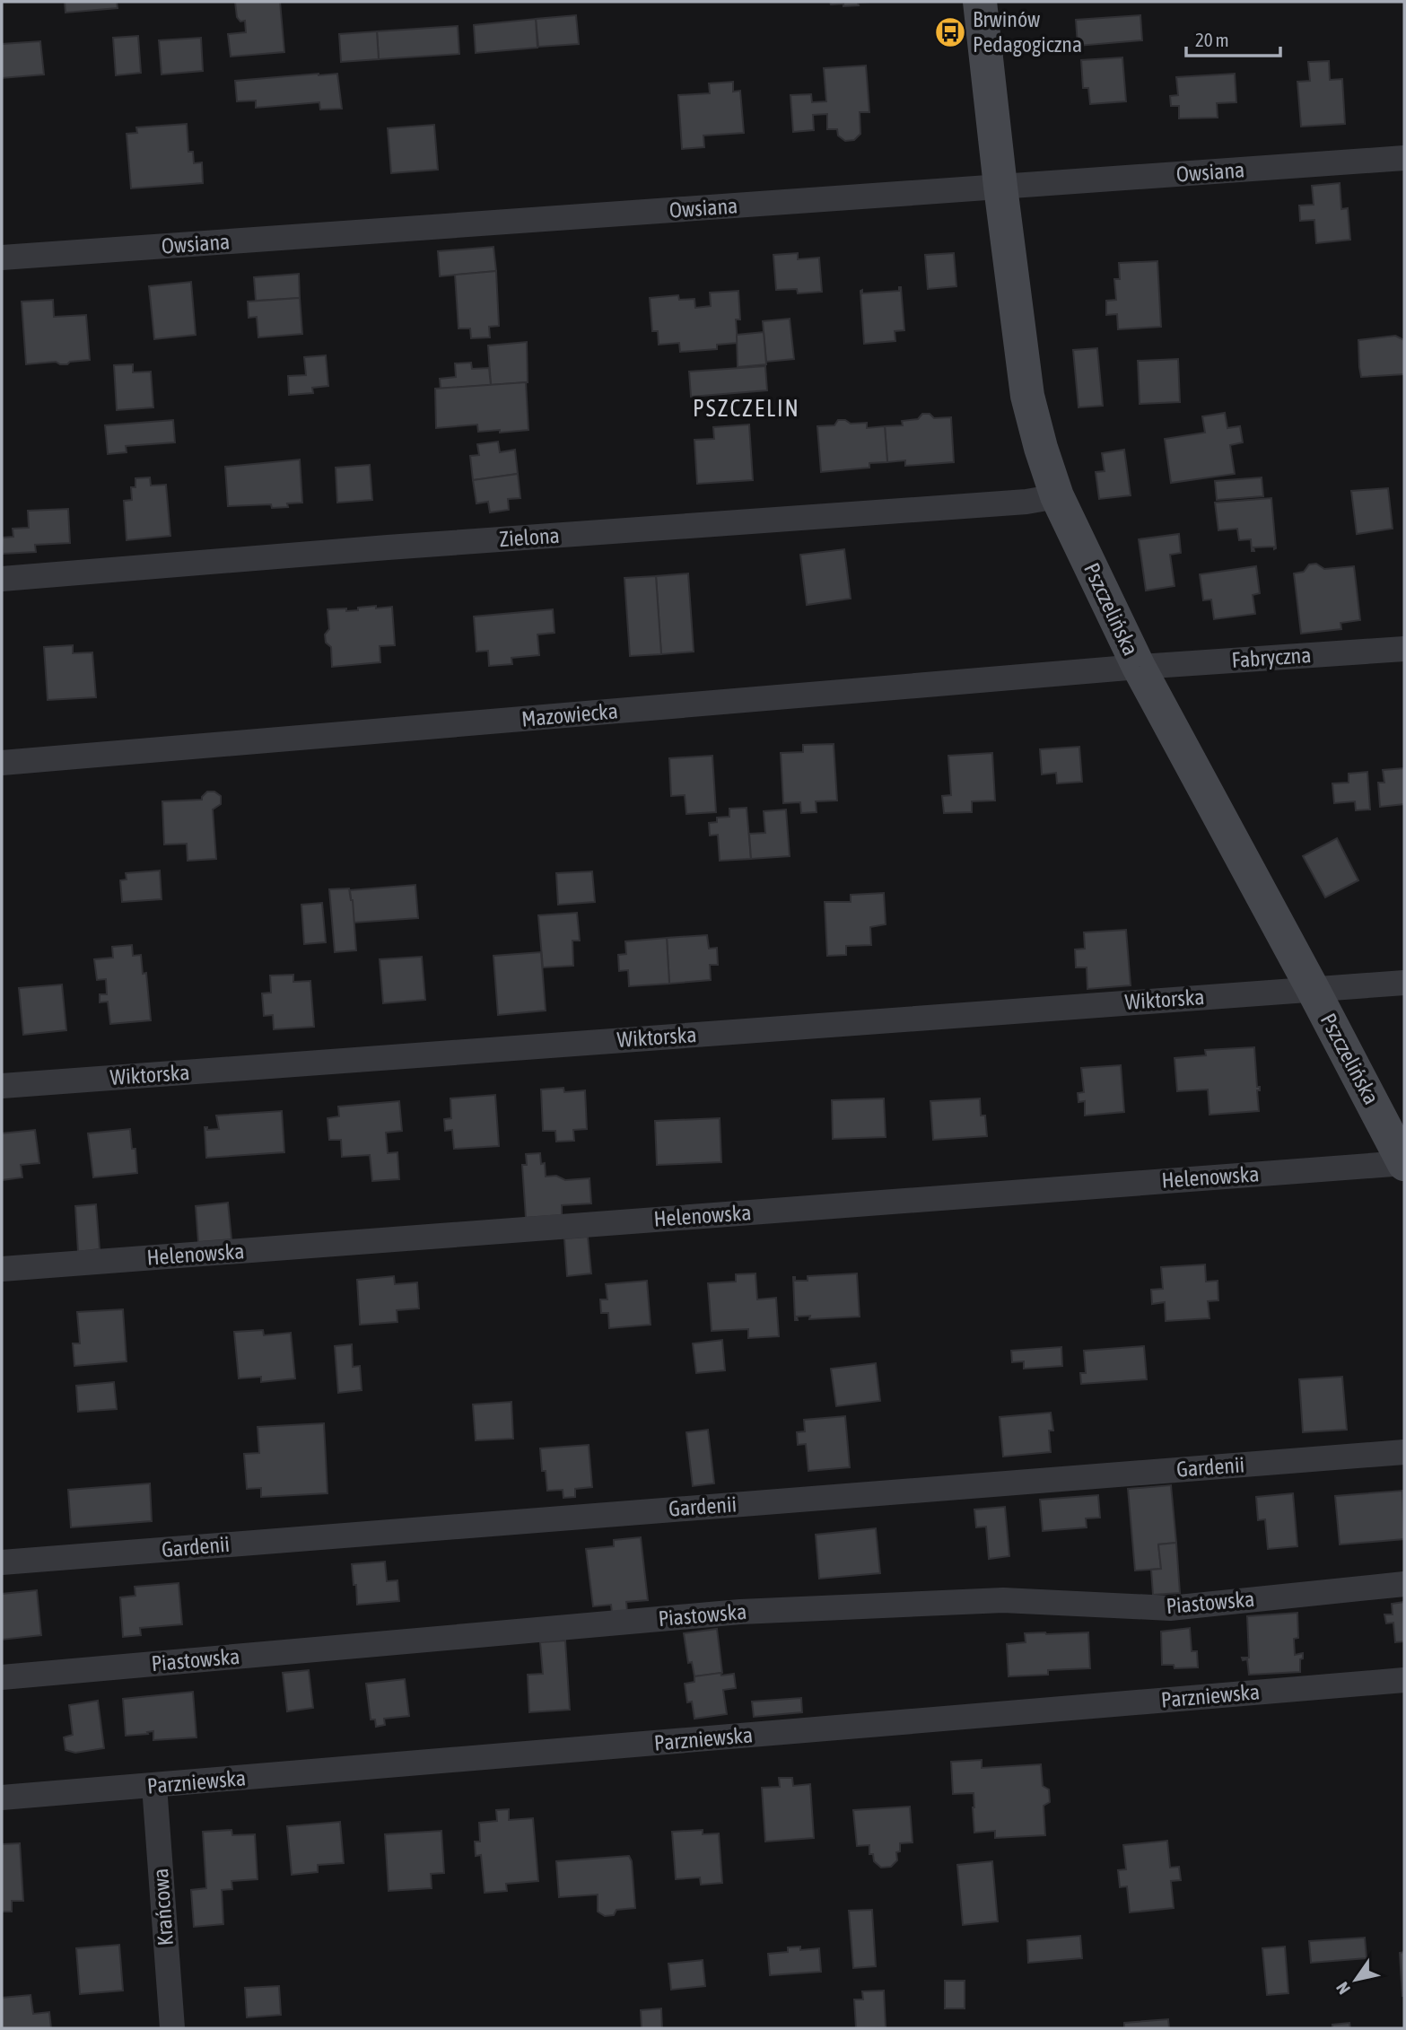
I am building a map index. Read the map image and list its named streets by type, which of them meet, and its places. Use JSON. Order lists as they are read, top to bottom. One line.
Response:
{"streets":{"main road":["Pszczelińska"],"street":["Owsiana","Zielona","Fabryczna","Mazowiecka","Wiktorska","Helenowska","Gardenii","Piastowska","Parzniewska","Krańcowa"]},"crossings":[["Owsiana","Pszczelińska"],["Zielona","Pszczelińska"],["Pszczelińska","Fabryczna"],["Pszczelińska","Mazowiecka"],["Pszczelińska","Wiktorska"],["Pszczelińska","Helenowska"],["Fabryczna","Mazowiecka"],["Parzniewska","Krańcowa"]],"districts":["PSZCZELIN"],"places":{"bus stop":["Brwinów Pedagogiczna"]},"scale_bar":"20 m","north":"bottom left"}
